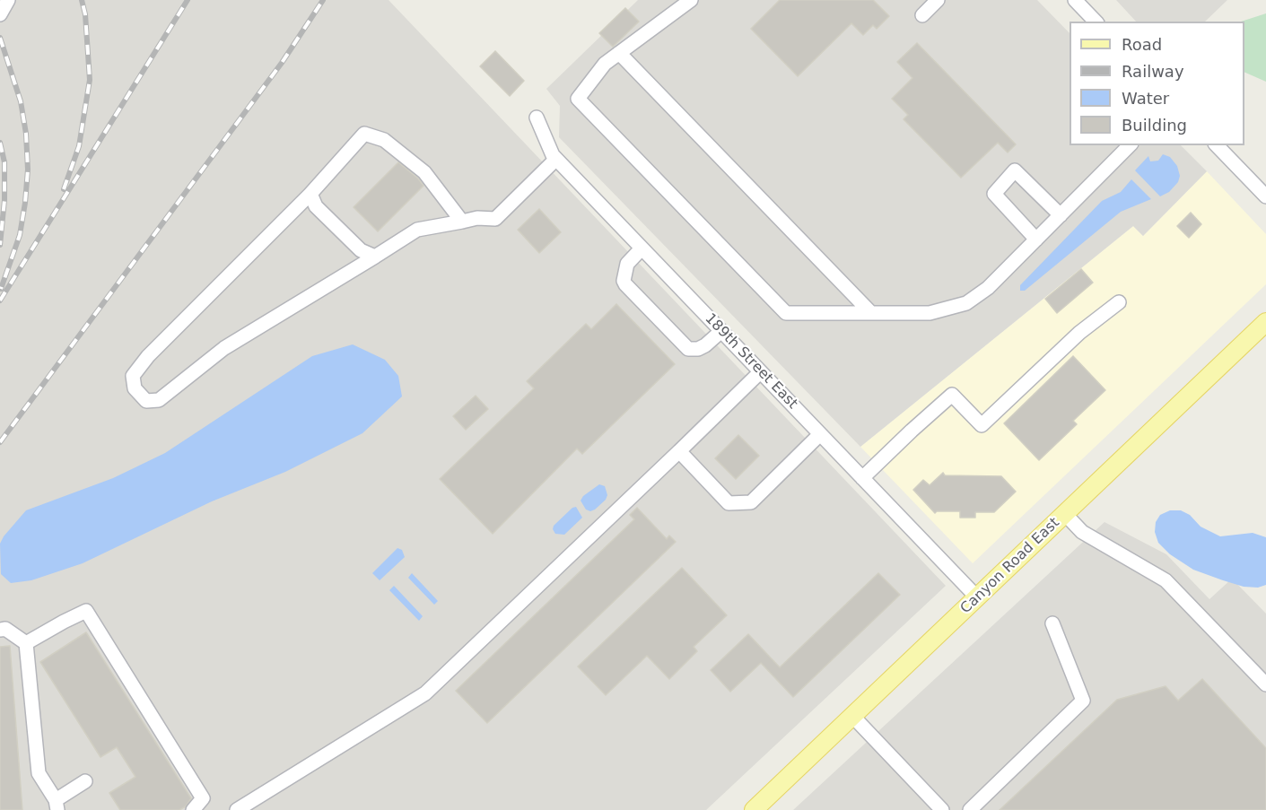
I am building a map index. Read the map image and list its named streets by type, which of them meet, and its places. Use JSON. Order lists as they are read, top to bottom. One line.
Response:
{"streets":{"main road":["Canyon Road East"],"street":["189th Street East"]},"crossings":[["189th Street East","Canyon Road East"]],"legend":["Road","Railway","Water","Building"]}
